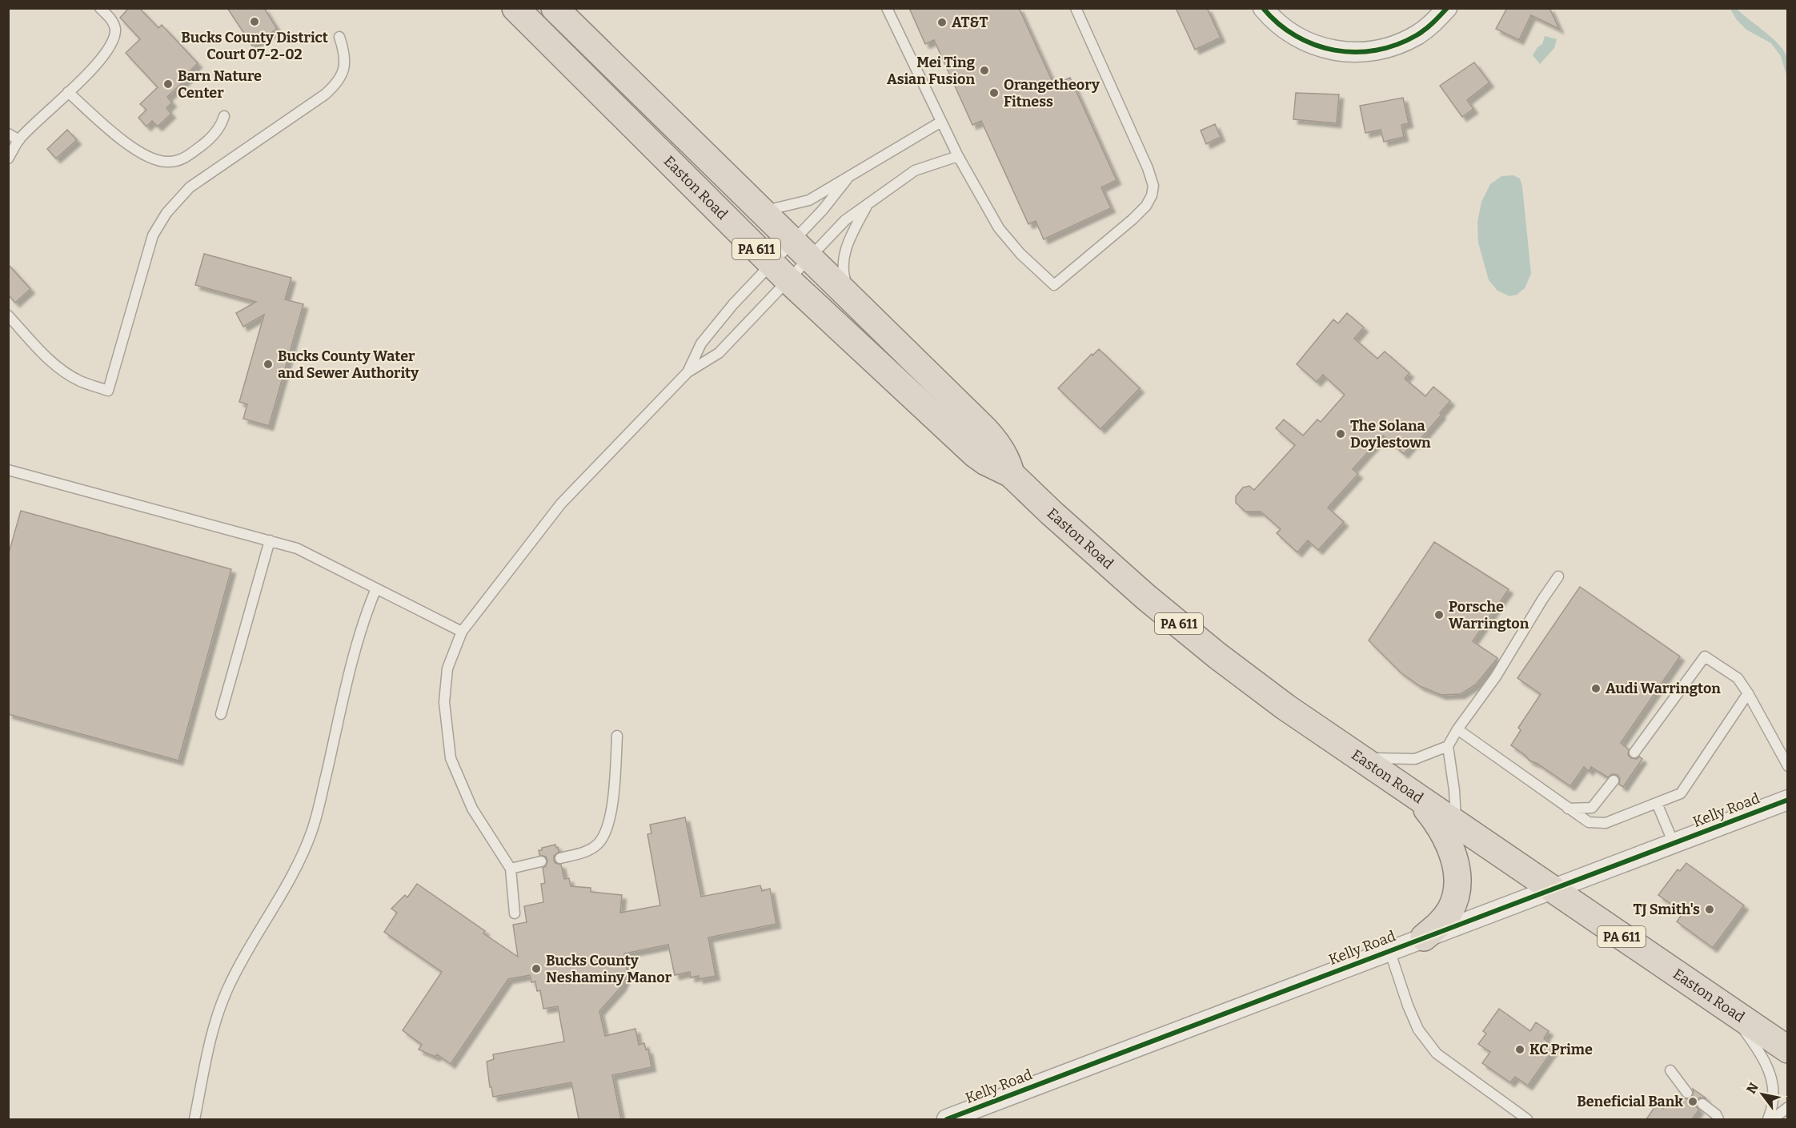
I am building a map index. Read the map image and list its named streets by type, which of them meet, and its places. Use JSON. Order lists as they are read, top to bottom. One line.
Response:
{"streets":{"highway":["Easton Road","PA 611"],"street":["Kelly Road"]},"crossings":[["Easton Road","Kelly Road"]],"places":["Bucks County District Court 07-2-02","AT&T","Mei Ting Asian Fusion","Barn Nature Center","Orangetheory Fitness","Bucks County Water and Sewer Authority","The Solana Doylestown","Porsche Warrington","Audi Warrington","TJ Smith's","Bucks County Neshaminy Manor","KC Prime","Beneficial Bank"],"north":"top left"}
